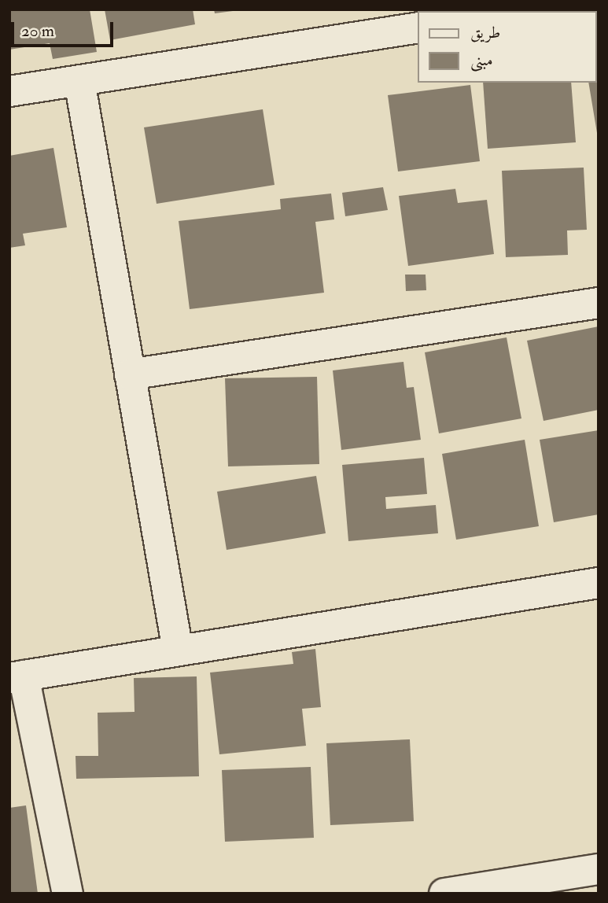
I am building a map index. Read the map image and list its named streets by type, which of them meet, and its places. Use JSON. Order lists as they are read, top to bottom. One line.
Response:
{"legend":["طريق","مبنى"],"scale_bar":"20 m"}
